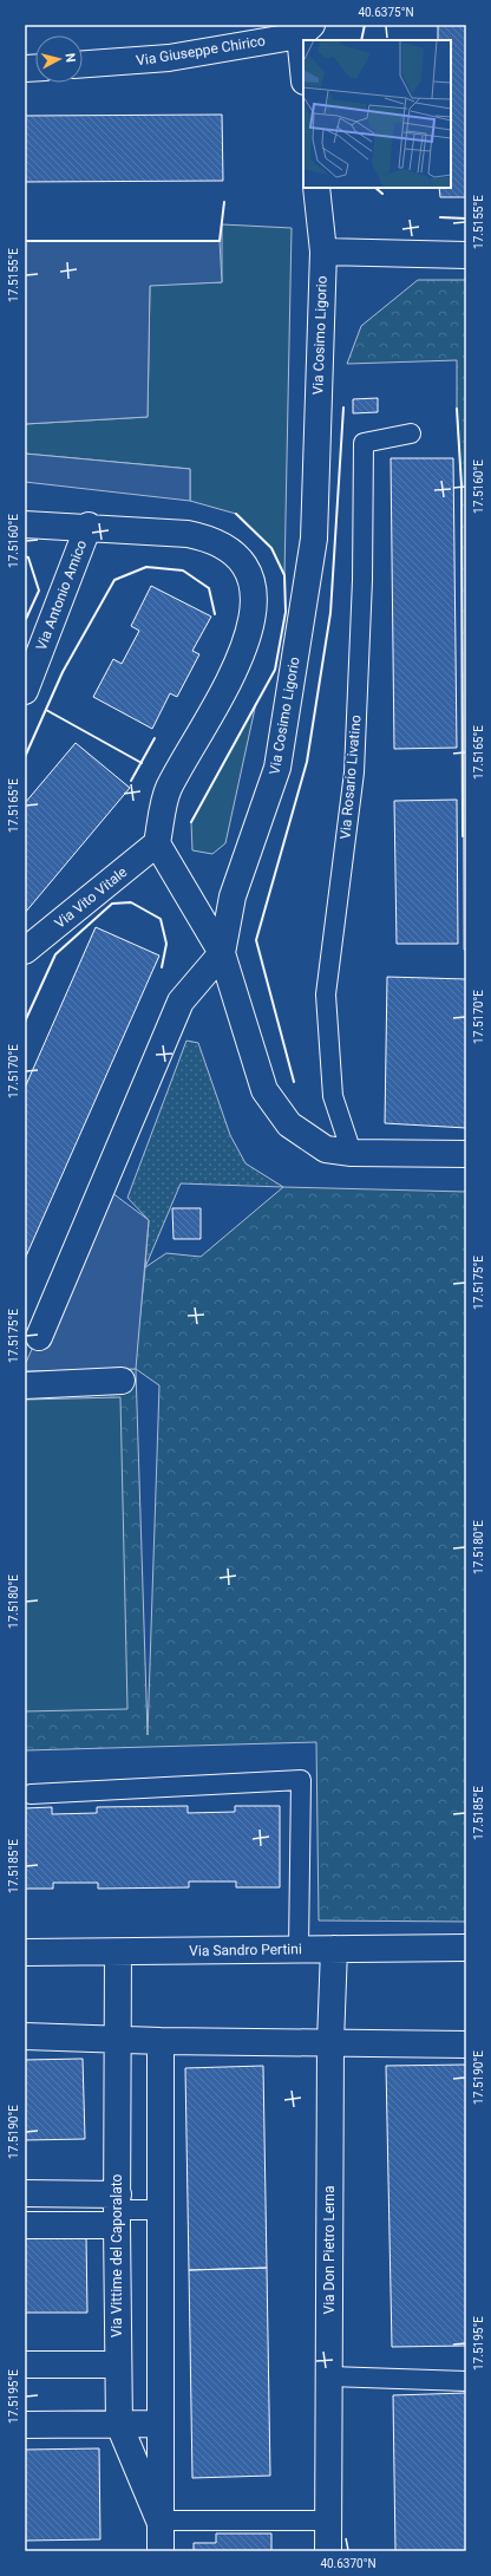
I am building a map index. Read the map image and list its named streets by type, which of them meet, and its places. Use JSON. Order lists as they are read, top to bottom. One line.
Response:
{"streets":{"street":["Via Giuseppe Chirico","Via Cosimo Ligorio","Via Antonio Amico","Via Vito Vitale","Via Sandro Pertini","Via Don Pietro Lerna","Via Vittime del Caporalato"],"lane":["Via Rosario Livatino"]},"crossings":[["Via Cosimo Ligorio","Via Rosario Livatino"],["Via Sandro Pertini","Via Don Pietro Lerna"],["Via Sandro Pertini","Via Vittime del Caporalato"]],"north":"right","coordinates":["40.6375°N","17.5155°E","17.5160°E","17.5165°E","17.5170°E","17.5175°E","17.5180°E","17.5185°E","17.5190°E","17.5195°E","40.6370°N"]}
